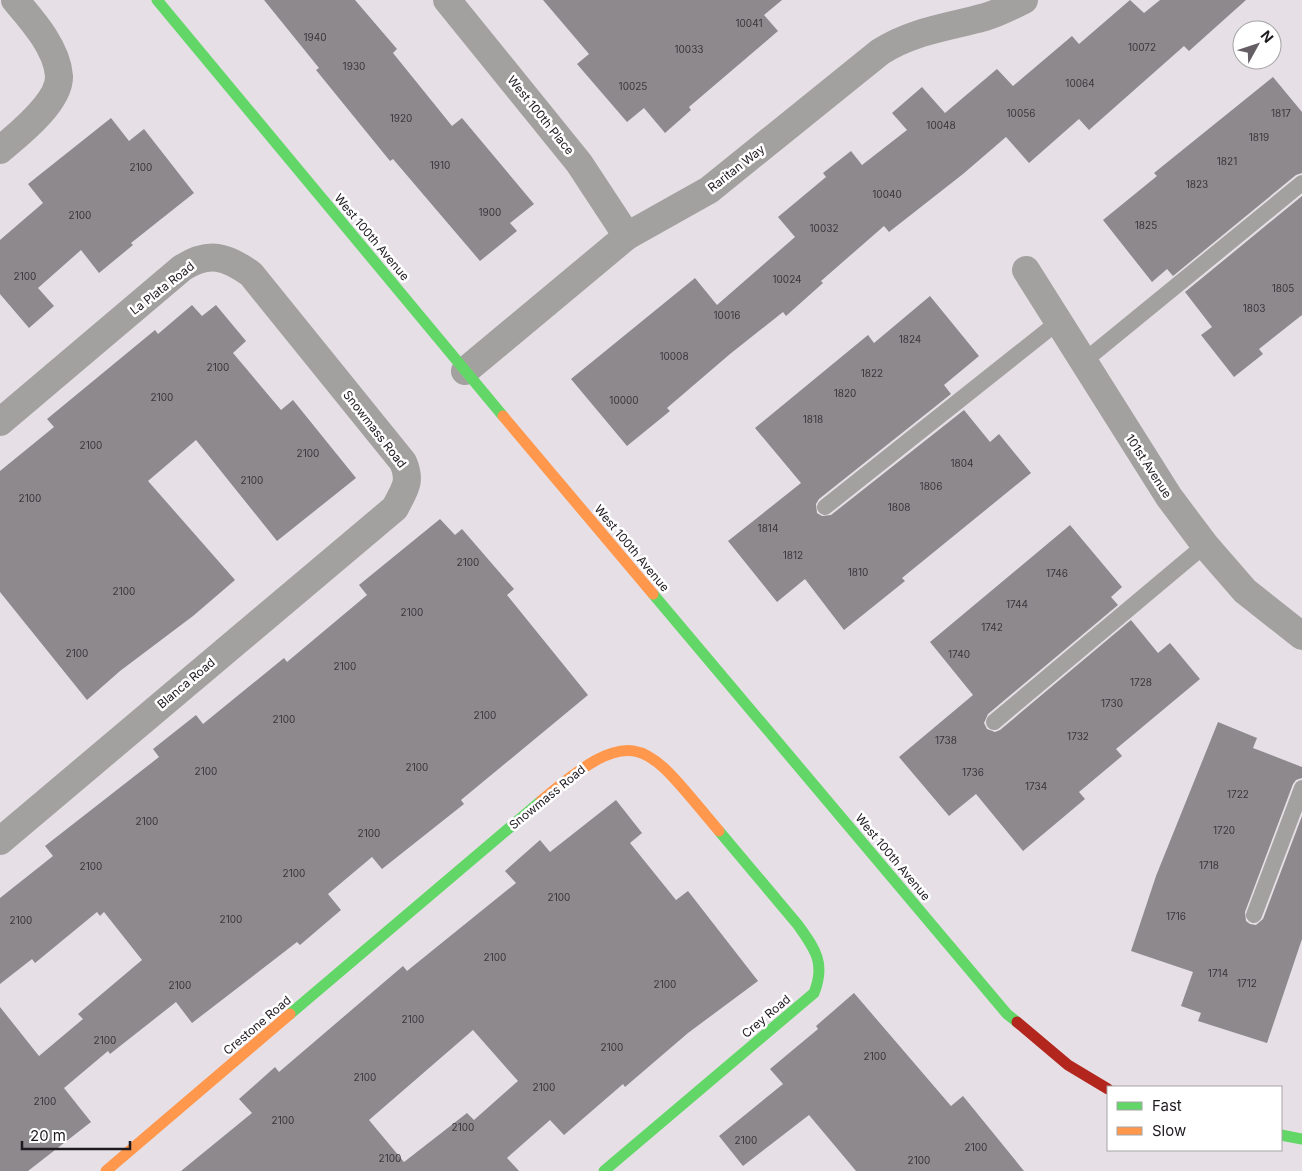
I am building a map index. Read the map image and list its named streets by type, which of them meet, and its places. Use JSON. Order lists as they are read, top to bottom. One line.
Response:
{"streets":{"street":["West 100th Place","Raritan Way","West 100th Avenue","La Plata Road","Snowmass Road","101st Avenue","Blanca Road","Crey Road","Crestone Road"]},"crossings":[["West 100th Place","Raritan Way"],["Raritan Way","West 100th Avenue"],["La Plata Road","Snowmass Road"],["Snowmass Road","Blanca Road"],["Snowmass Road","Crey Road"],["Snowmass Road","Crestone Road"]],"house_numbers":["10041","1940","10072","10033","1930","10064","10025","10056","1817","1920","10048","1819","1821","1910","2100","1823","10040","1900","2100","1825","10032","2100","10024","1805","1803","10016","1824","10008","2100","1822","1820","2100","10000","1818","2100","2100","1804","2100","1806","2100","1808","1814","1812","2100","1810","1746","2100","1744","2100","1742","2100","1740","2100","1728","1730","2100","2100","1732","1738","2100","2100","1736","1734","1722","2100","1720","2100","1718","2100","2100","2100","1716","2100","2100","2100","1714","1712","2100","2100","2100","2100","2100","2100","2100","2100","2100","2100","2100","2100","2100","2100","2100"],"legend":["Fast","Slow"],"scale_bar":"20 m","north":"top right"}
